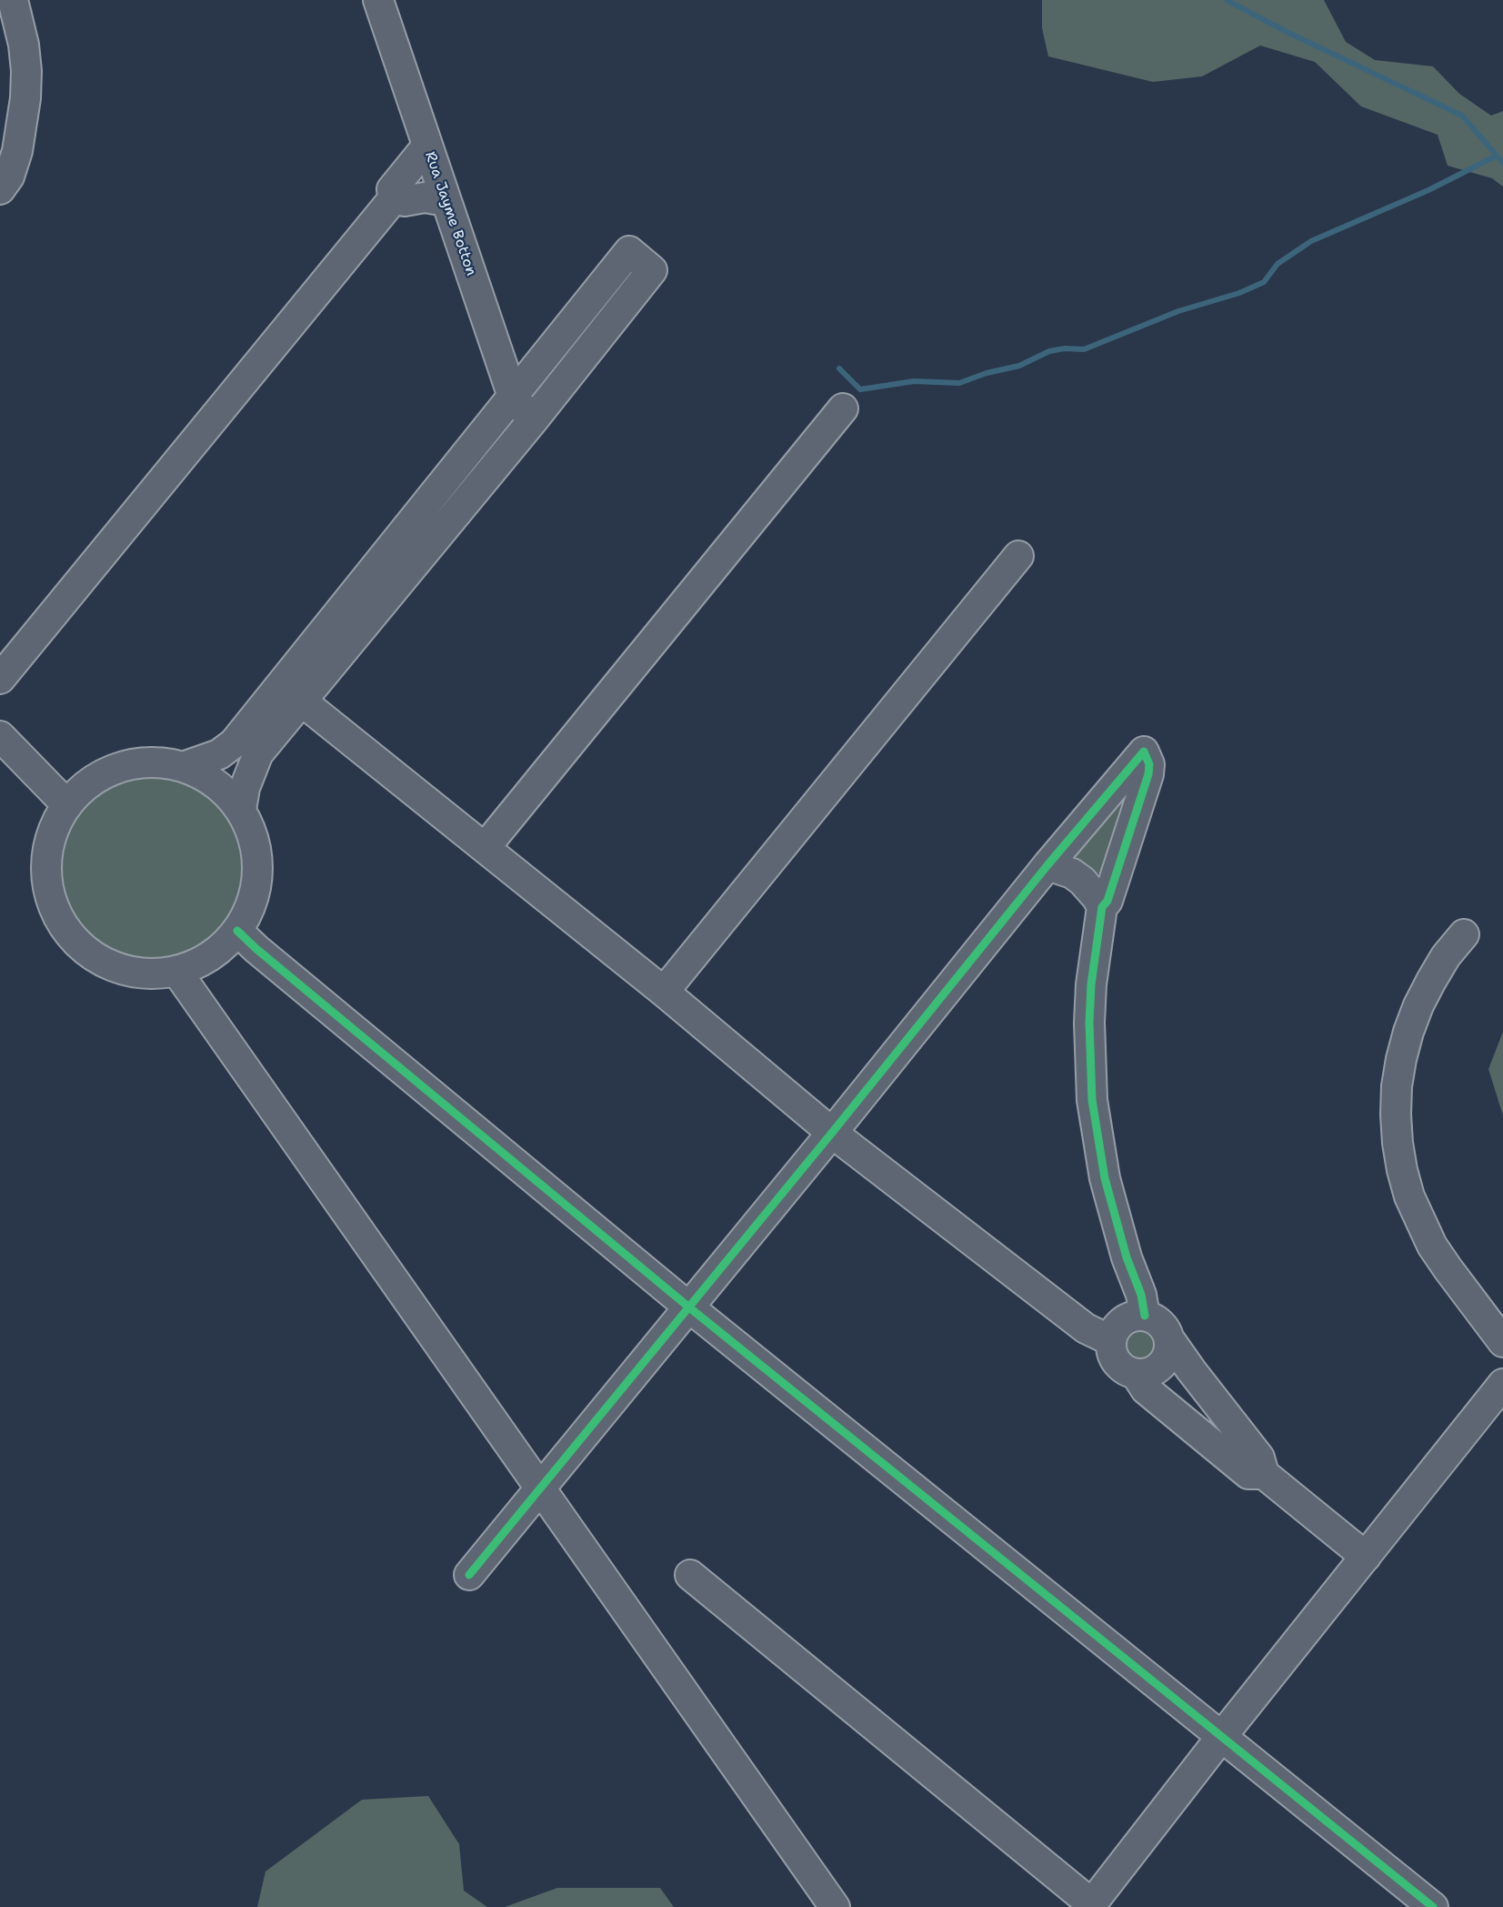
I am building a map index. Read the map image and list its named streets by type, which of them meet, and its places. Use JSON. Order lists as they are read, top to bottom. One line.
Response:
{"streets":{"street":["Rua Jayme Botton"]}}
